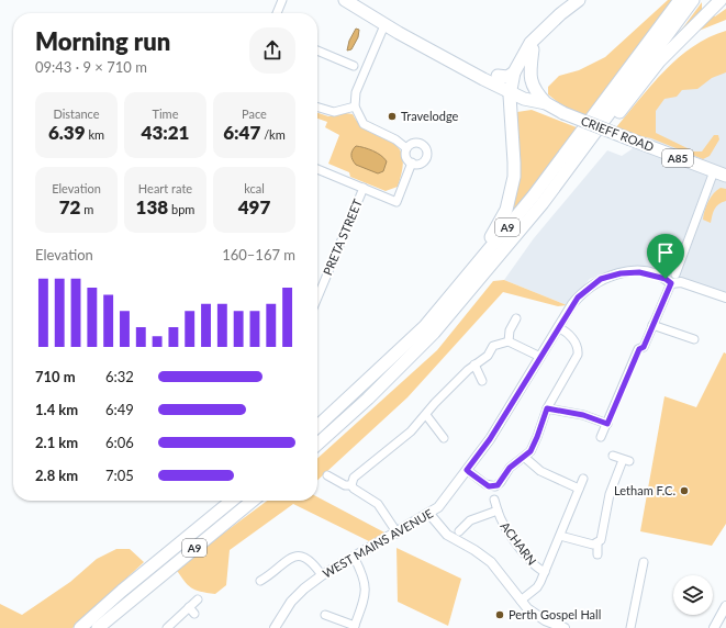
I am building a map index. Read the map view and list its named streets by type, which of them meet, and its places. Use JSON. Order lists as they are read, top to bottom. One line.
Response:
{"streets":{"highway":["CRIEFF ROAD","A85","A9"],"street":["PRETA STREET","WEST MAINS AVENUE","ACHARN"]},"crossings":[["CRIEFF ROAD","A85"],["CRIEFF ROAD","A9"],["A85","A9"]],"places":["Travelodge","Letham F.C.","Perth Gospel Hall"],"page":{"heading":["Morning run","09:43 · 9 × 710 m"],"stats":[["Distance","6.39 km"],["Time","43:21"],["Pace","6:47 /km"],["Elevation","72 m"],["Heart rate","138 bpm"],["kcal","497"]],"chart":["Elevation","160–167 m"],"list":[{"name":"710 m","note":"6:32"},{"name":"1.4 km","note":"6:49"},{"name":"2.1 km","note":"6:06"},{"name":"2.8 km","note":"7:05"}]}}
